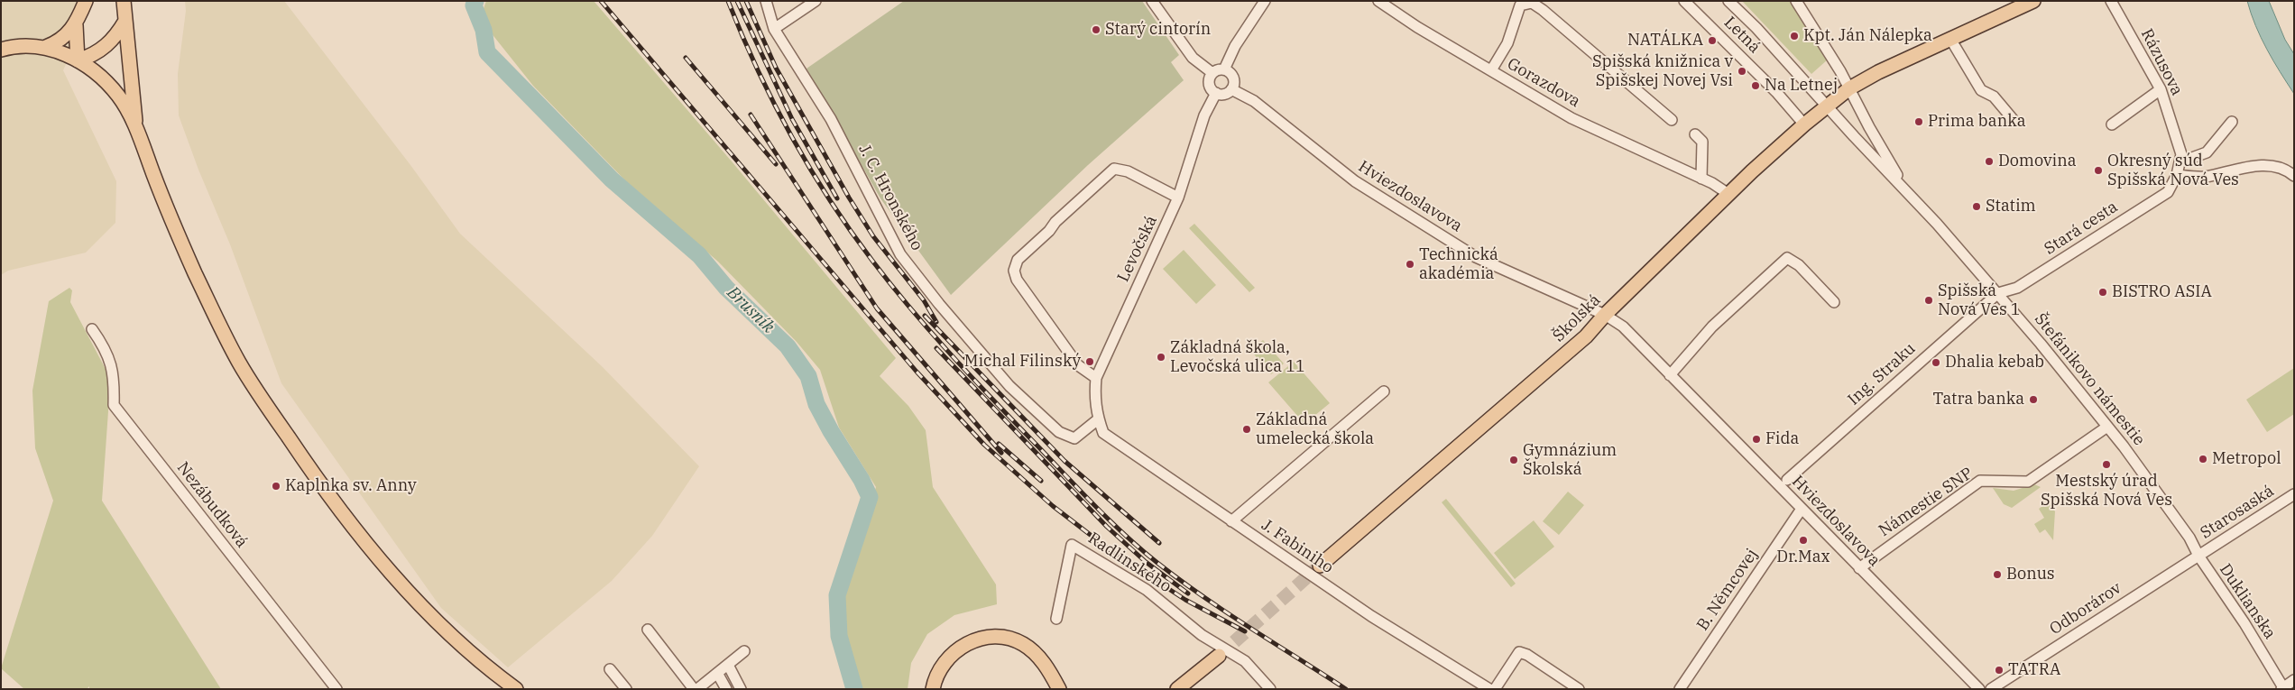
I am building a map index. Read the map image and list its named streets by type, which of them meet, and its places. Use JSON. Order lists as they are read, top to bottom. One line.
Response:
{"streets":{"main road":["Školská"],"street":["Letná","Rázusova","Gorazdova","Hviezdoslavova","J. C. Hronského","Stará cesta","Levočská","Ing. Straku","Štefánikovo námestie","Námestie SNP","Nezábudková","Starosaská","J. Fabiniho","Radlinského","B. Němcovej","Duklianska","Odborárov"]},"crossings":[["Letná","Školská"],["Letná","Štefánikovo námestie"],["Rázusova","Stará cesta"],["Gorazdova","Školská"],["Hviezdoslavova","Levočská"],["Hviezdoslavova","Školská"],["Hviezdoslavova","Námestie SNP"],["Hviezdoslavova","B. Němcovej"],["J. C. Hronského","Levočská"],["J. C. Hronského","J. Fabiniho"],["Stará cesta","Ing. Straku"],["Stará cesta","Štefánikovo námestie"],["Levočská","J. Fabiniho"],["Školská","Štefánikovo námestie"],["Ing. Straku","Štefánikovo námestie"],["Štefánikovo námestie","Námestie SNP"],["Štefánikovo námestie","Starosaská"],["Štefánikovo námestie","Duklianska"],["Štefánikovo námestie","Odborárov"],["Starosaská","Duklianska"],["Starosaská","Odborárov"],["Duklianska","Odborárov"]],"water":["Brusník"],"places":["Starý cintorín","Kpt. Ján Nálepka","NATÁLKA","Spišská knižnica v Spišskej Novej Vsi","Na Letnej","Prima banka","Domovina","Okresný súd Spišská Nová Ves","Statim","Technická akadémia","BISTRO ASIA","Spišská Nová Ves 1","Základná škola, Levočská ulica 11","Michal Filinský","Dhalia kebab","Tatra banka","Základná umelecká škola","Fida","Metropol","Gymnázium Školská","Mestský úrad Spišská Nová Ves","Kaplnka sv. Anny","Dr.Max","Bonus","TATRA"]}
